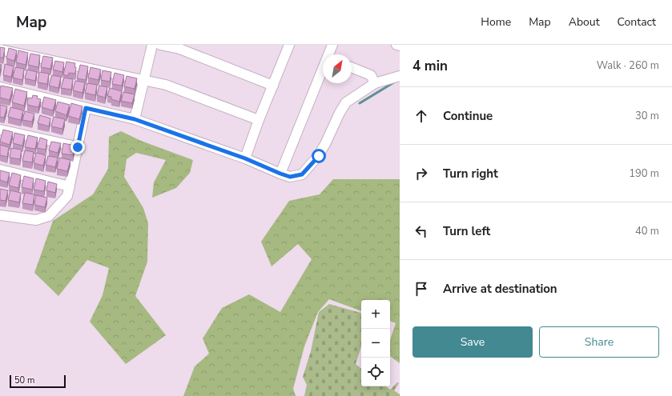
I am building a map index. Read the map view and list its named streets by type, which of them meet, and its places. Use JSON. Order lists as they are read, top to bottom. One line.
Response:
{"scale_bar":"50 m","north":"top right","page":{"header":"Map","nav":["Home","Map","About","Contact"],"heading":["4 min","Walk · 260 m"],"list":[["Continue","30 m"],["Turn right","190 m"],["Turn left","40 m"],"Arrive at destination"],"map_buttons":["+","−"],"buttons":["Save","Share"],"scale":"50 m"}}
